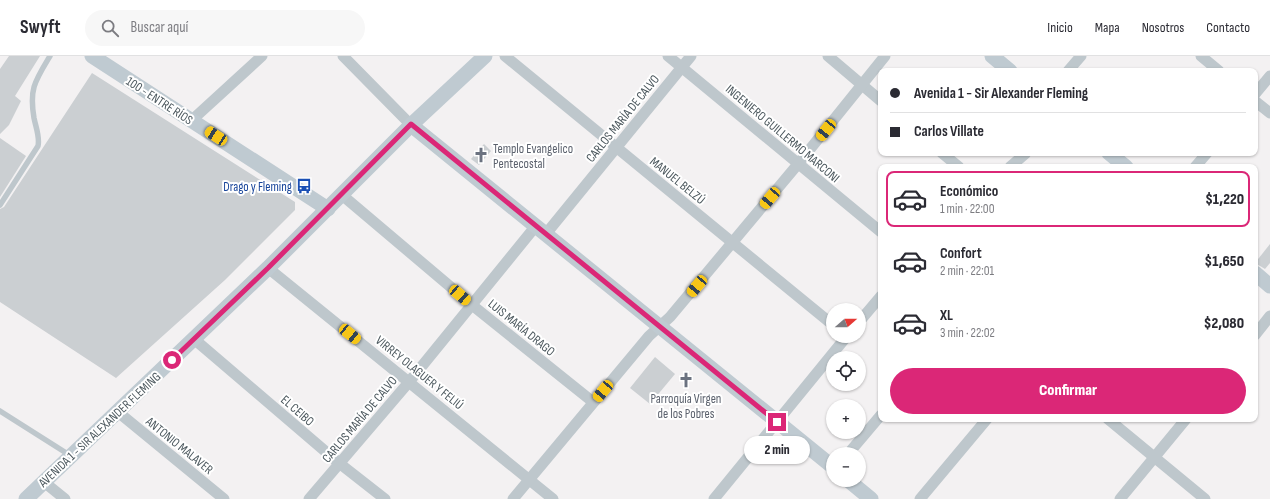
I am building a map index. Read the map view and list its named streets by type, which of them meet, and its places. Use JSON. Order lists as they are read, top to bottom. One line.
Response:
{"streets":{"main road":["100 - ENTRE RÍOS","AVENIDA 1 - SIR ALEXANDER FLEMING"],"street":["CARLOS MARÍA DE CALVO","INGENIERO GUILLERMO MARCONI","MANUEL BELZÚ","LUIS MARÍA DRAGO","VIRREY OLAGUER Y FELIÚ","EL CEIBO","ANTONIO MALAVER"]},"crossings":[["100 - ENTRE RÍOS","AVENIDA 1 - SIR ALEXANDER FLEMING"],["CARLOS MARÍA DE CALVO","INGENIERO GUILLERMO MARCONI"],["CARLOS MARÍA DE CALVO","MANUEL BELZÚ"],["CARLOS MARÍA DE CALVO","LUIS MARÍA DRAGO"],["CARLOS MARÍA DE CALVO","VIRREY OLAGUER Y FELIÚ"],["CARLOS MARÍA DE CALVO","EL CEIBO"],["LUIS MARÍA DRAGO","AVENIDA 1 - SIR ALEXANDER FLEMING"],["VIRREY OLAGUER Y FELIÚ","AVENIDA 1 - SIR ALEXANDER FLEMING"],["EL CEIBO","AVENIDA 1 - SIR ALEXANDER FLEMING"],["AVENIDA 1 - SIR ALEXANDER FLEMING","ANTONIO MALAVER"]],"places":{"church":["Templo Evangelico Pentecostal","Parroquía Virgen de los Pobres"],"bus stop":["Drago y Fleming"]},"north":"right","page":{"header":"Swyft","search":"Buscar aquí","nav":["Inicio","Mapa","Nosotros","Contacto"],"banner":["Avenida 1 - Sir Alexander Fleming","Carlos Villate"],"list":[{"name":"Económico","note":"1 min · 22:00","value":"$1,220"},{"name":"Confort","note":"2 min · 22:01","value":"$1,650"},{"name":"XL","note":"3 min · 22:02","value":"$2,080"}],"map_buttons":["+","−"],"buttons":"Confirmar","bubble":"2 min"}}
